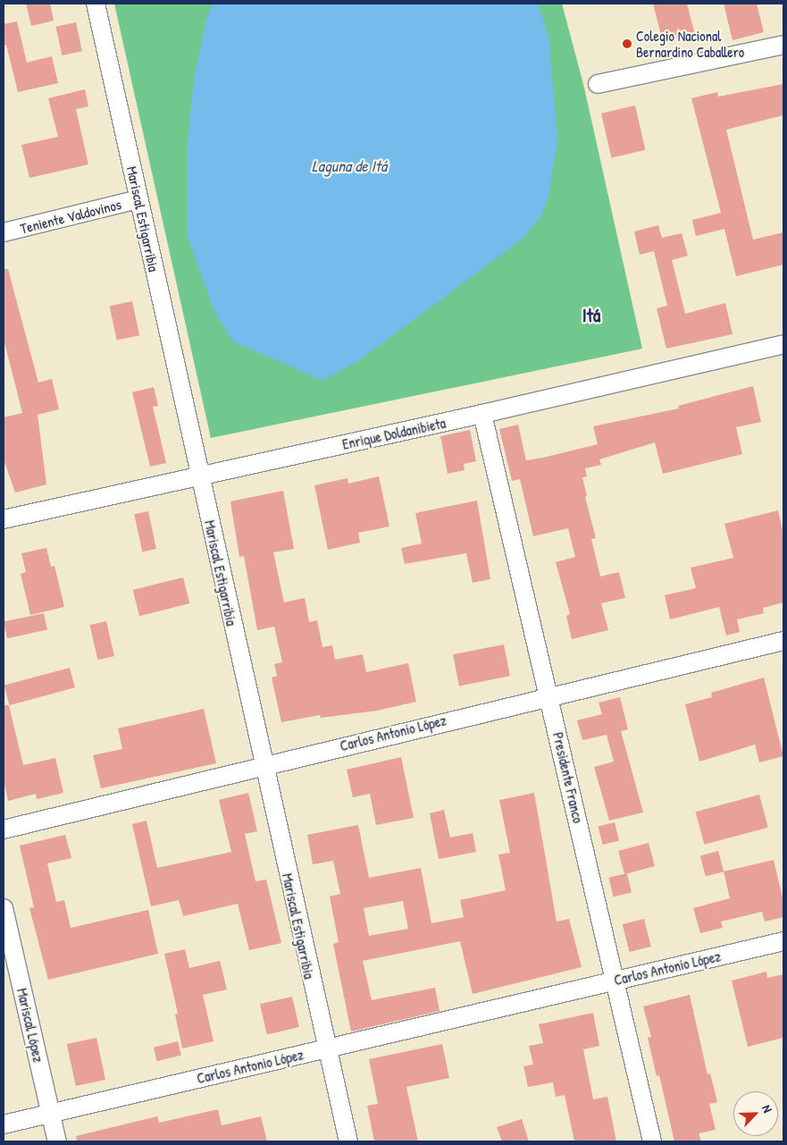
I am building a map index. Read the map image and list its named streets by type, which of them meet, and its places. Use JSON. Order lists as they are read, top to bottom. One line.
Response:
{"streets":{"street":["Teniente Valdovinos","Mariscal Estigarribia","Enrique Doldanibieta","Carlos Antonio López","Presidente Franco","Mariscal López"]},"crossings":[["Teniente Valdovinos","Mariscal Estigarribia"],["Mariscal Estigarribia","Enrique Doldanibieta"],["Mariscal Estigarribia","Carlos Antonio López"],["Enrique Doldanibieta","Presidente Franco"],["Carlos Antonio López","Presidente Franco"],["Carlos Antonio López","Mariscal López"]],"districts":["Itá"],"water":["Laguna de Itá"],"places":["Colegio Nacional Bernardino Caballero"],"north":"top right"}
